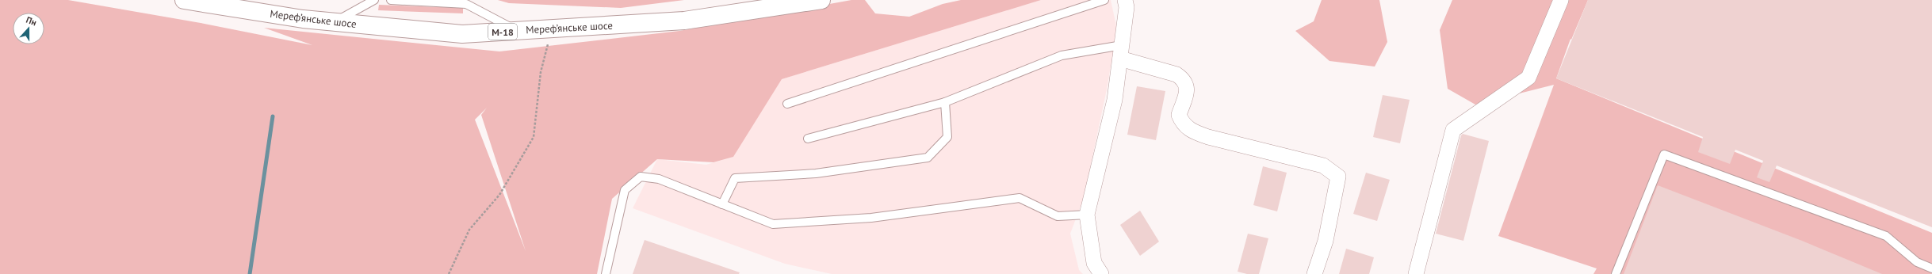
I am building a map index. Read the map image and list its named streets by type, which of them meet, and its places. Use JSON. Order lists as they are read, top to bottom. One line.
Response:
{"streets":{"highway":["Мереф’янське шосе","М-18"]},"north":"top"}
